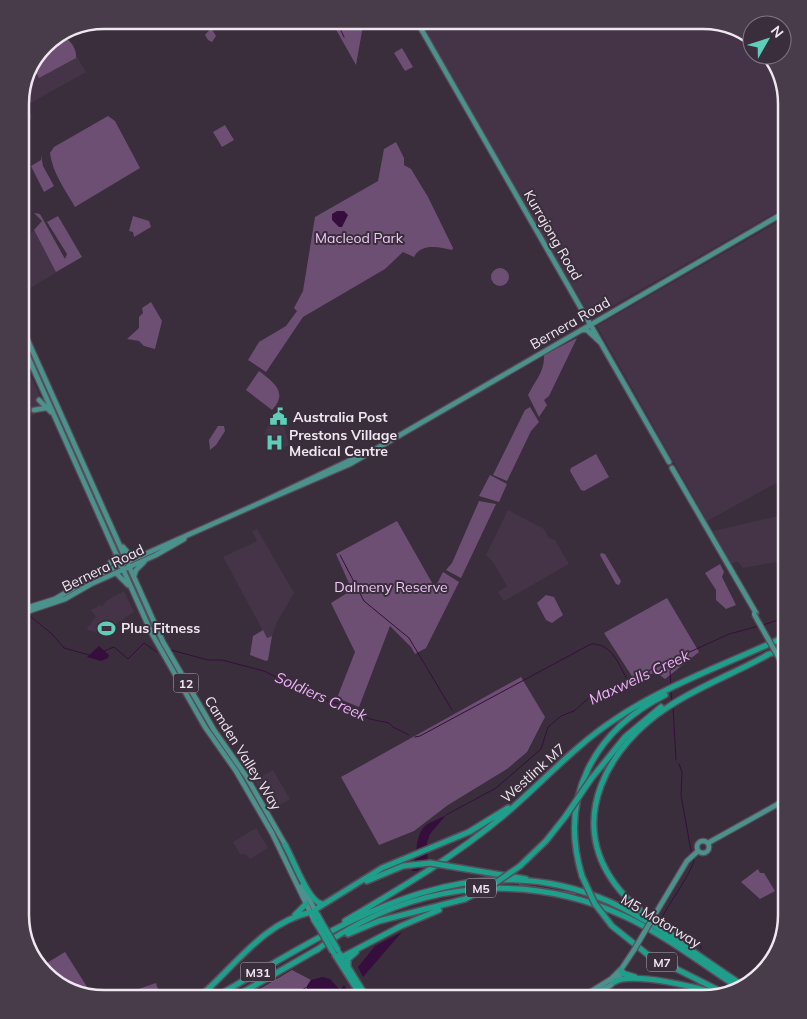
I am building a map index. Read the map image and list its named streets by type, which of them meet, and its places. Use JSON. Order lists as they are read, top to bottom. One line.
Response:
{"streets":{"highway":["Westlink M7","M5","M5 Motorway","M7","M31"],"main road":["Kurrajong Road","Bernera Road","12","Camden Valley Way"]},"crossings":[["Kurrajong Road","Bernera Road"],["Bernera Road","Camden Valley Way"],["Westlink M7","M5 Motorway"],["Westlink M7","M7"],["Westlink M7","M31"],["M5","M5 Motorway"],["M5 Motorway","M31"]],"water":["Maxwells Creek","Soldiers Creek"],"parks":["Macleod Park","Dalmeny Reserve"],"places":{"public building":["Australia Post"],"hospital":["Prestons Village Medical Centre"],"sports":["Plus Fitness"]},"north":"top right"}
